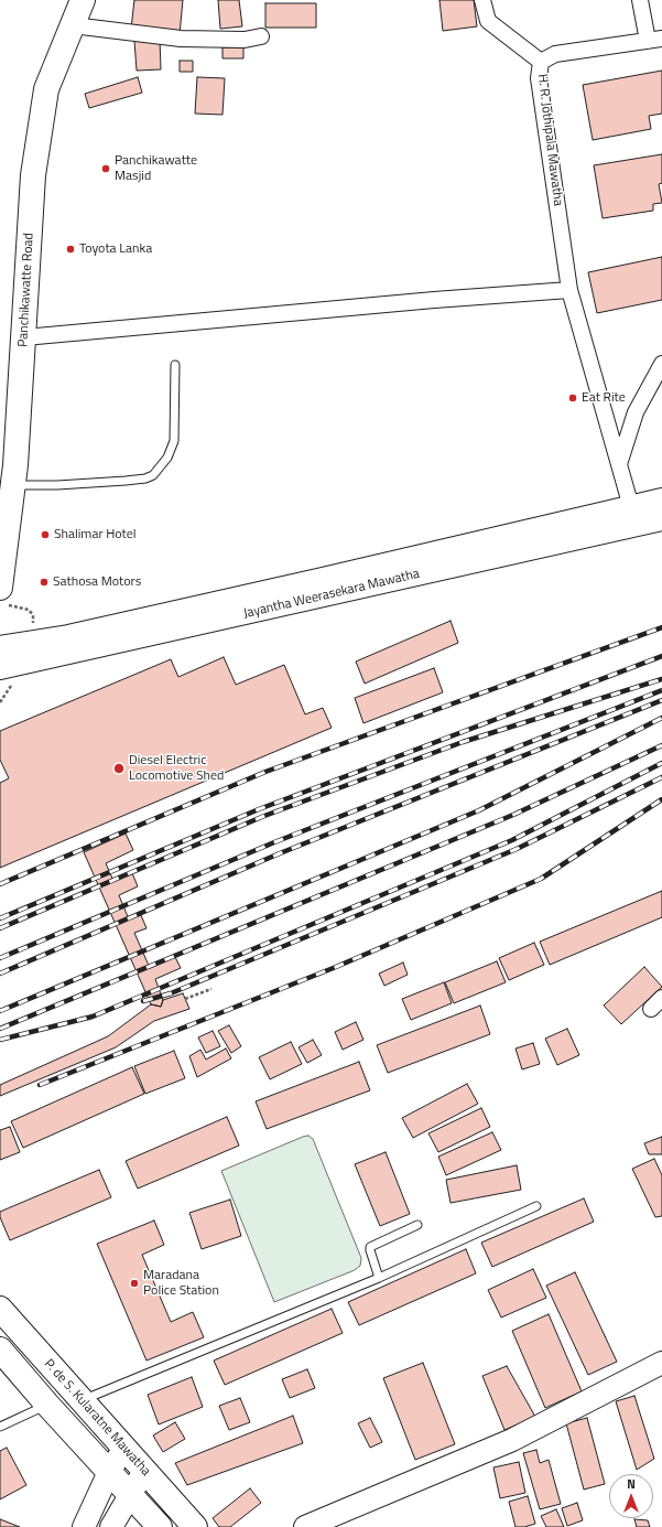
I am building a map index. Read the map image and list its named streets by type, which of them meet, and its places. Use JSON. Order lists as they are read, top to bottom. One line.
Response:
{"streets":{"main road":["Panchikawatte Road","Jayantha Weerasekara Mawatha","P. de S. Kularatne Mawatha"],"street":["H. R. Jothipala Mawatha"]},"crossings":[["H. R. Jothipala Mawatha","Jayantha Weerasekara Mawatha"]],"places":["Panchikawatte Masjid","Toyota Lanka","Eat Rite","Shalimar Hotel","Sathosa Motors","Diesel Electric Locomotive Shed","Maradana Police Station"],"north":"top"}
